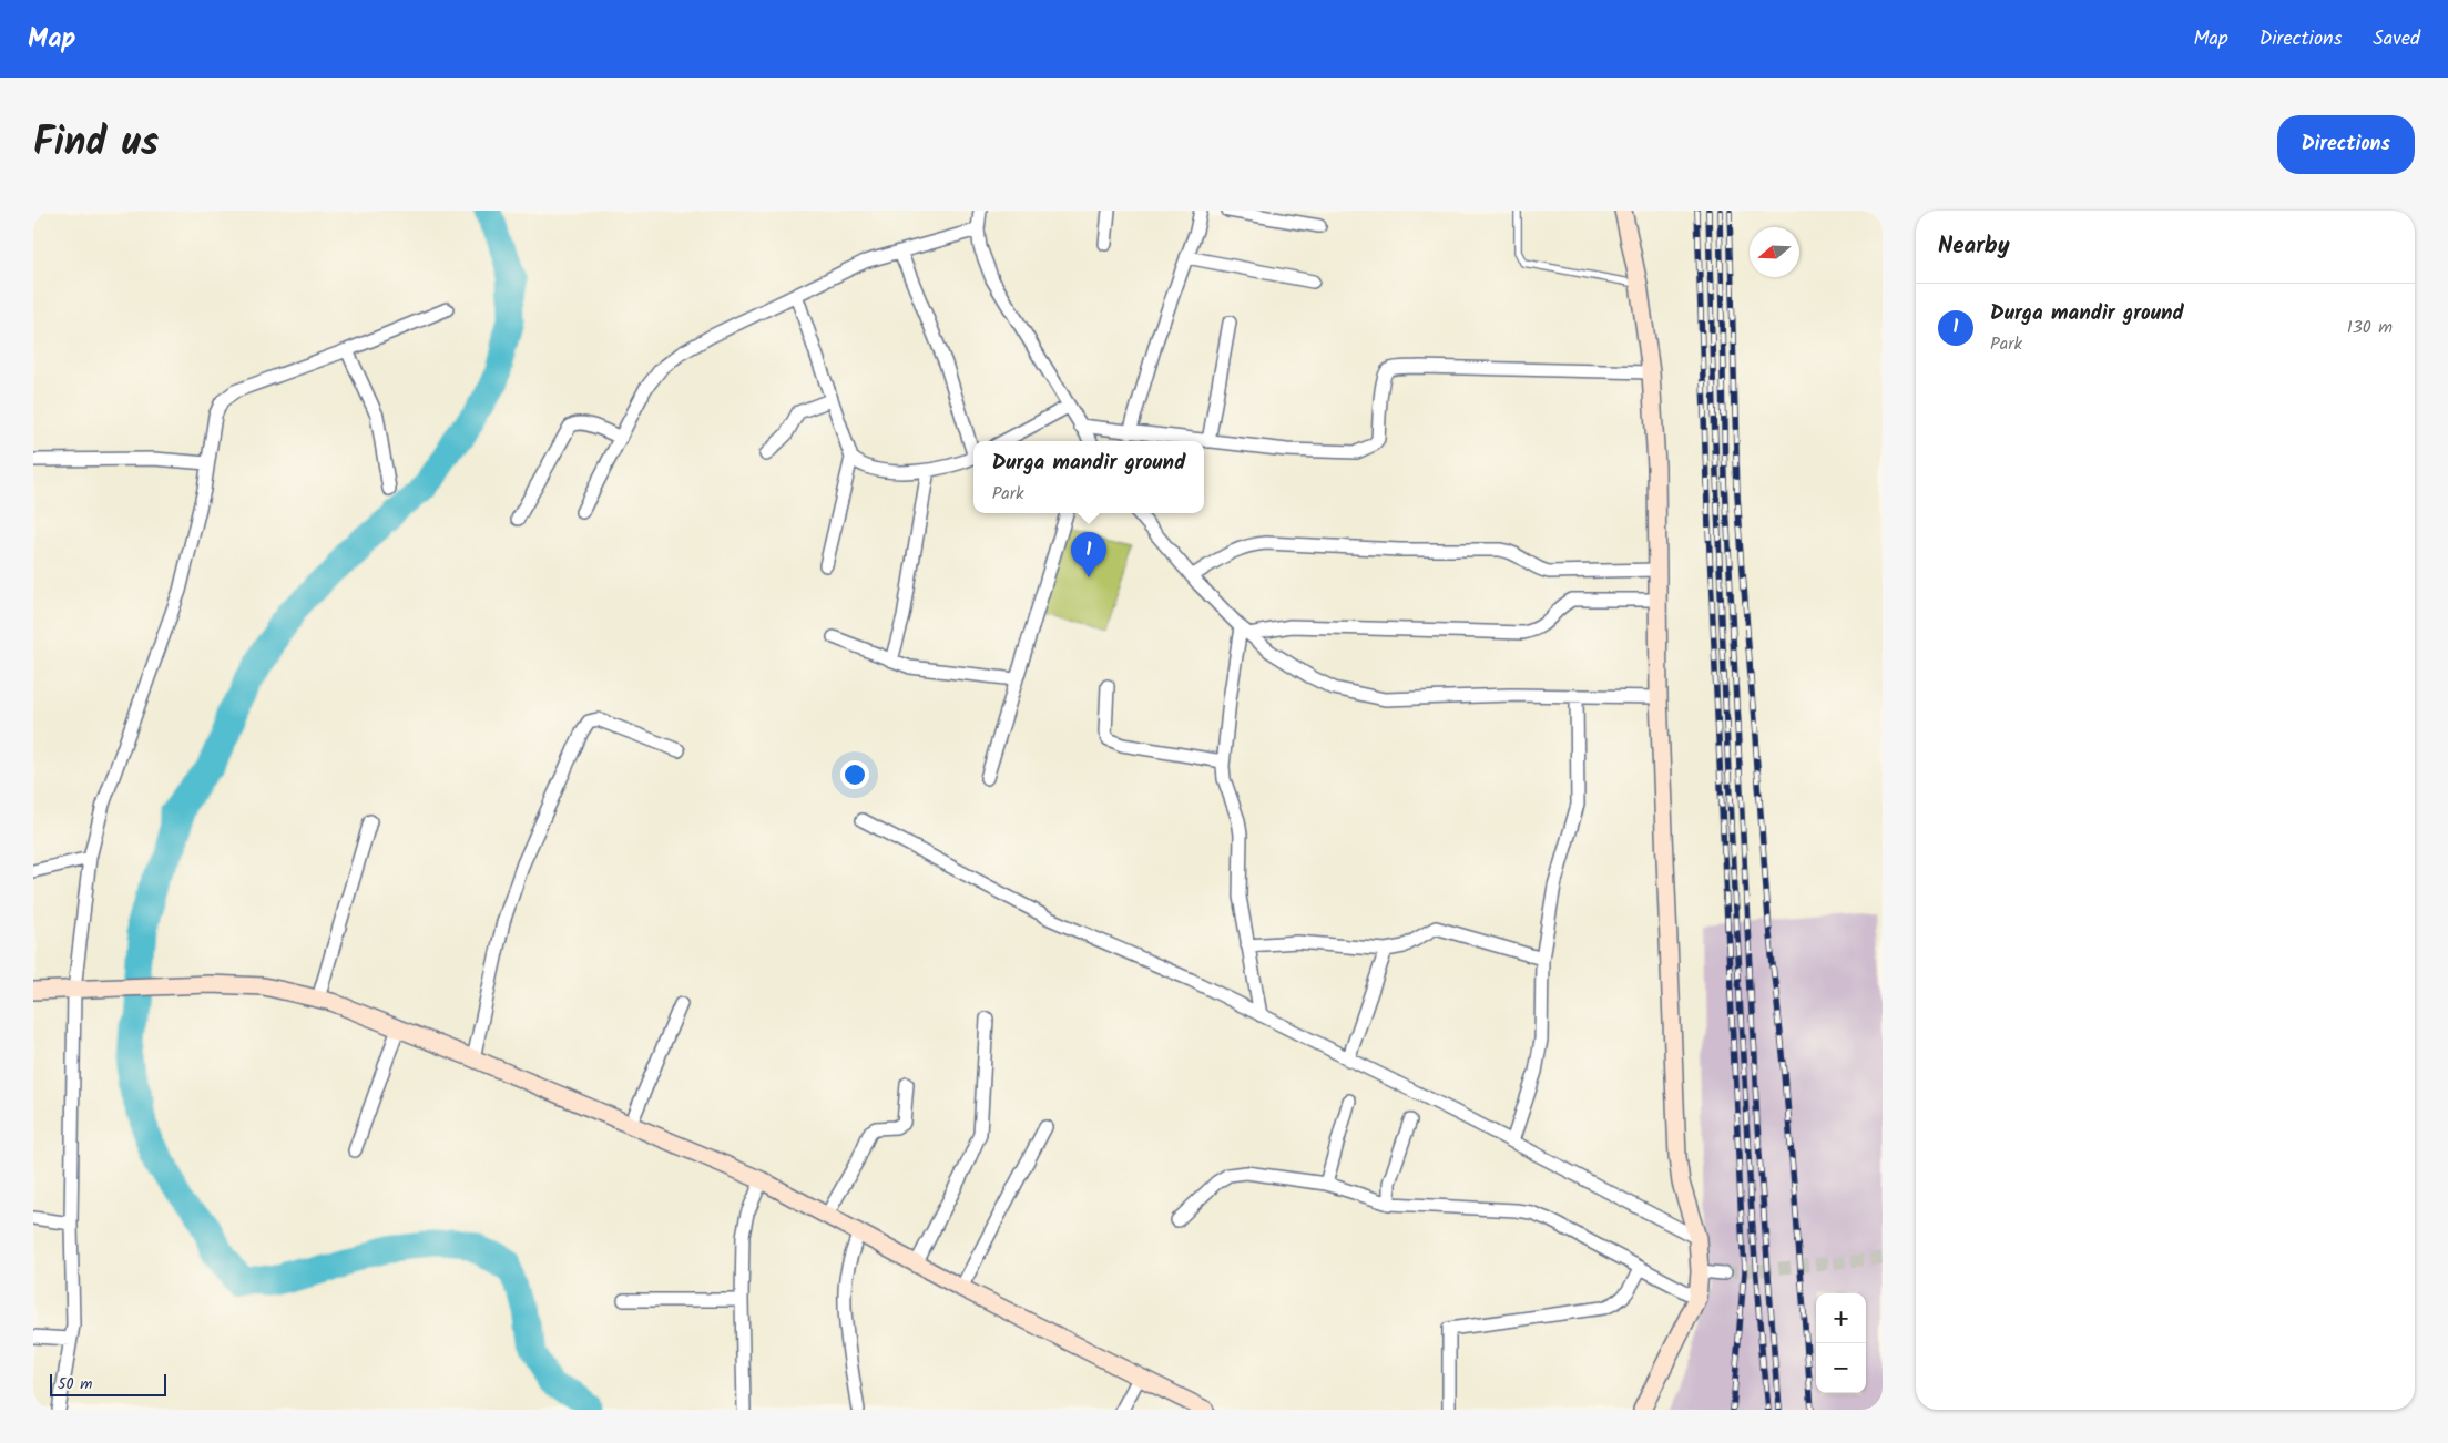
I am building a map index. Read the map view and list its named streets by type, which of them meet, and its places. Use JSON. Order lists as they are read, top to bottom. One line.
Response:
{"scale_bar":"50 m","north":"left","page":{"header":"Map","nav":["Map","Directions","Saved"],"title":"Find us","buttons":"Directions","heading":"Nearby","list":[{"mark":"1","name":"Durga mandir ground","note":"Park","value":"130 m"}],"popup":["Durga mandir ground","Park"],"pins":"1","map_buttons":["+","−"],"scale":"50 m"}}
